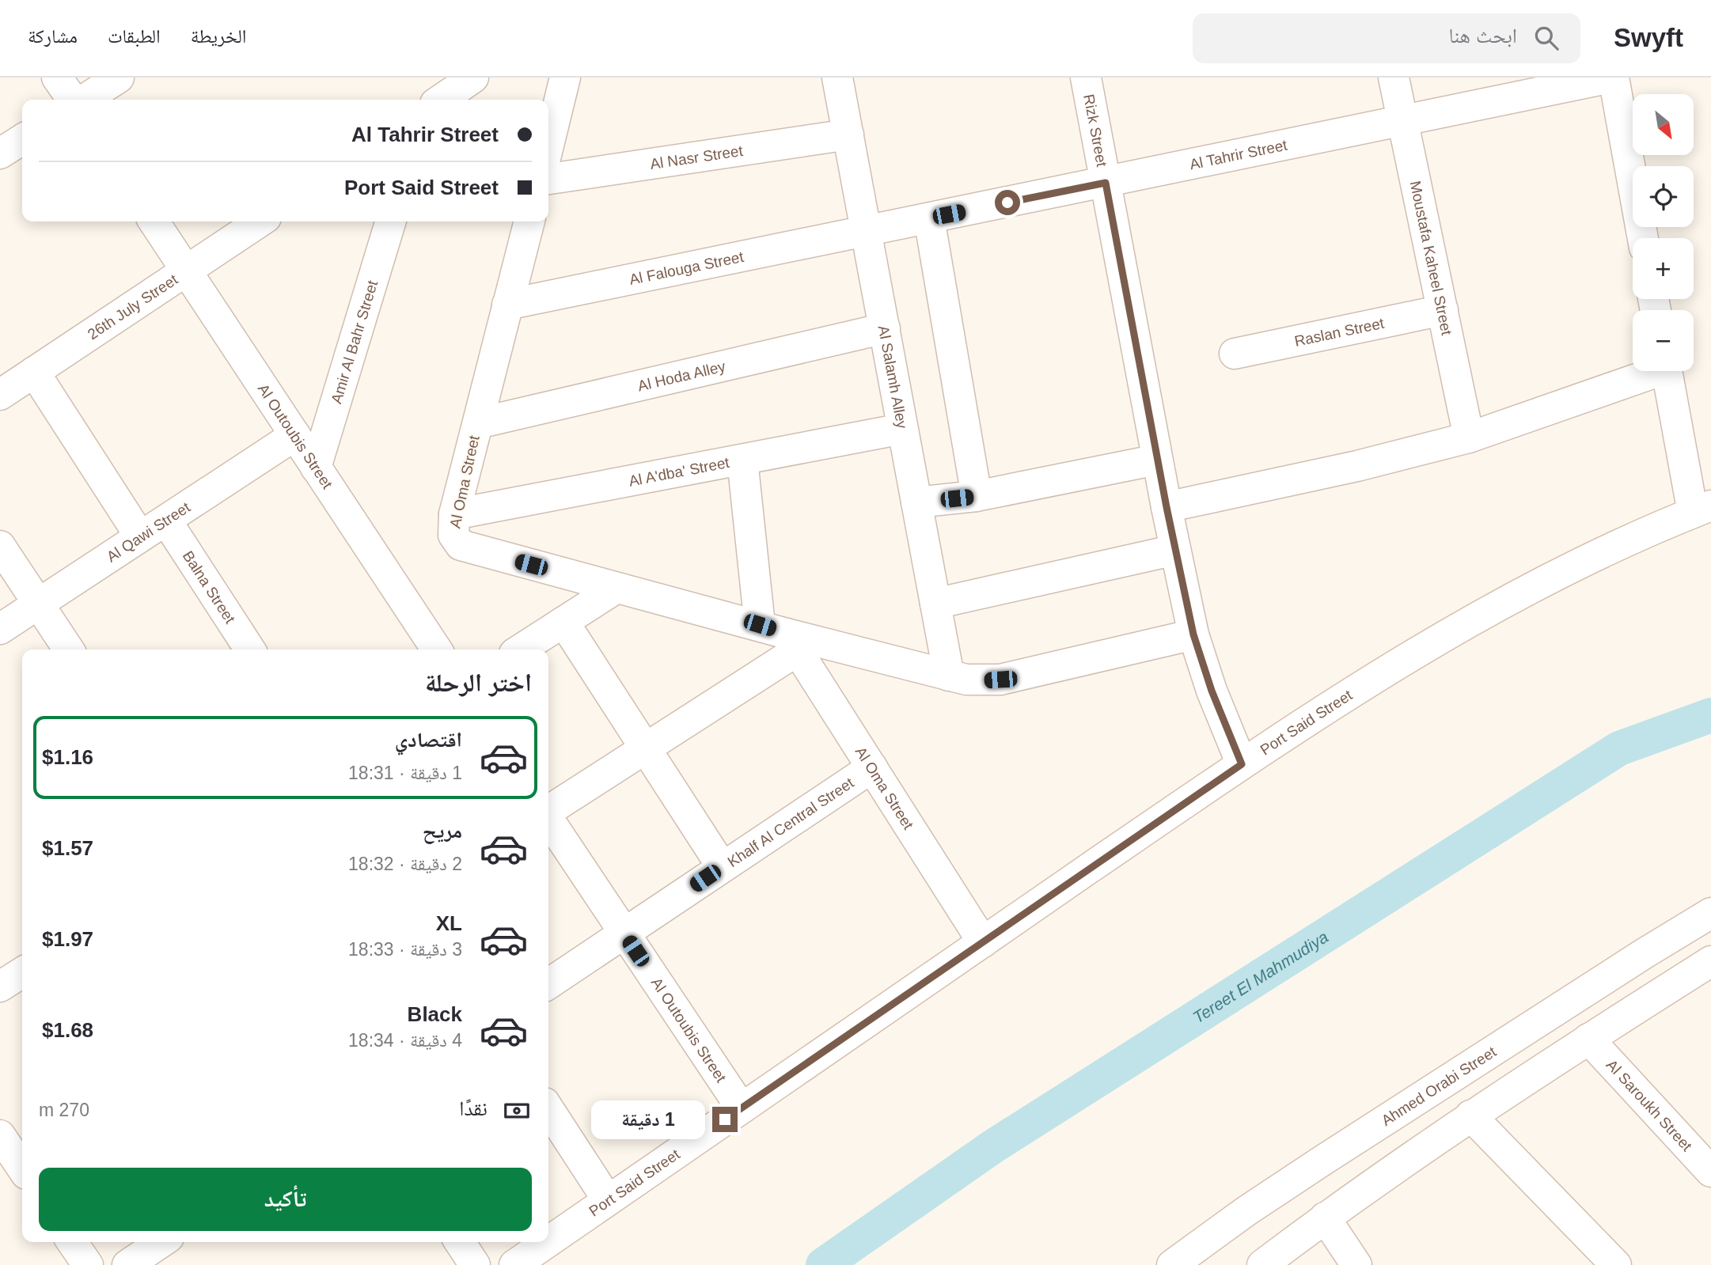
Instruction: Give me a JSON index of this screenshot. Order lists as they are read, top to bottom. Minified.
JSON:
{"streets":{"street":["Rizk Street","Al Tahrir Street","Al Nasr Street","Moustafa Kaheel Street","Al Falouga Street","26th July Street","Raslan Street","Amir Al Bahr Street","Al Hoda Alley","Al Salamh Alley","Al Outoubis Street","Al A'dba' Street","Al Oma Street","Al Qawi Street","Balna Street","Port Said Street","Khalf Al Central Street","Ahmed Orabi Street","Al Saroukh Street"]},"crossings":[["Rizk Street","Al Tahrir Street"],["Rizk Street","Al Oma Street"],["Rizk Street","Port Said Street"],["Al Tahrir Street","Moustafa Kaheel Street"],["Al Tahrir Street","Al Falouga Street"],["Al Tahrir Street","Al Salamh Alley"],["Al Nasr Street","Al Salamh Alley"],["Moustafa Kaheel Street","Raslan Street"],["Al Falouga Street","Al Salamh Alley"],["Al Falouga Street","Al Oma Street"],["26th July Street","Al Outoubis Street"],["Amir Al Bahr Street","Al Outoubis Street"],["Al Hoda Alley","Al Salamh Alley"],["Al Hoda Alley","Al Oma Street"],["Al Salamh Alley","Al A'dba' Street"],["Al Salamh Alley","Al Oma Street"],["Al Outoubis Street","Al Qawi Street"],["Al Outoubis Street","Port Said Street"],["Al Outoubis Street","Khalf Al Central Street"],["Al A'dba' Street","Al Oma Street"],["Al Oma Street","Port Said Street"],["Al Oma Street","Khalf Al Central Street"],["Al Qawi Street","Balna Street"]],"water":["Tereet El Mahmudiya"],"north":"bottom right","page":{"header":"Swyft","search":"ابحث هنا","nav":["الخريطة","الطبقات","مشاركة"],"map_buttons":["+","−"],"banner":["Al Tahrir Street","Port Said Street"],"heading":"اختر الرحلة","list":[{"name":"اقتصادي","note":"1 دقيقة · 18:31","value":"$1.16"},{"name":"مريح","note":"2 دقيقة · 18:32","value":"$1.57"},{"name":"XL","note":"3 دقيقة · 18:33","value":"$1.97"},{"name":"Black","note":"4 دقيقة · 18:34","value":"$1.68"}],"pay":["نقدًا","270 m"],"bubble":"1 دقيقة","buttons":"تأكيد"}}
